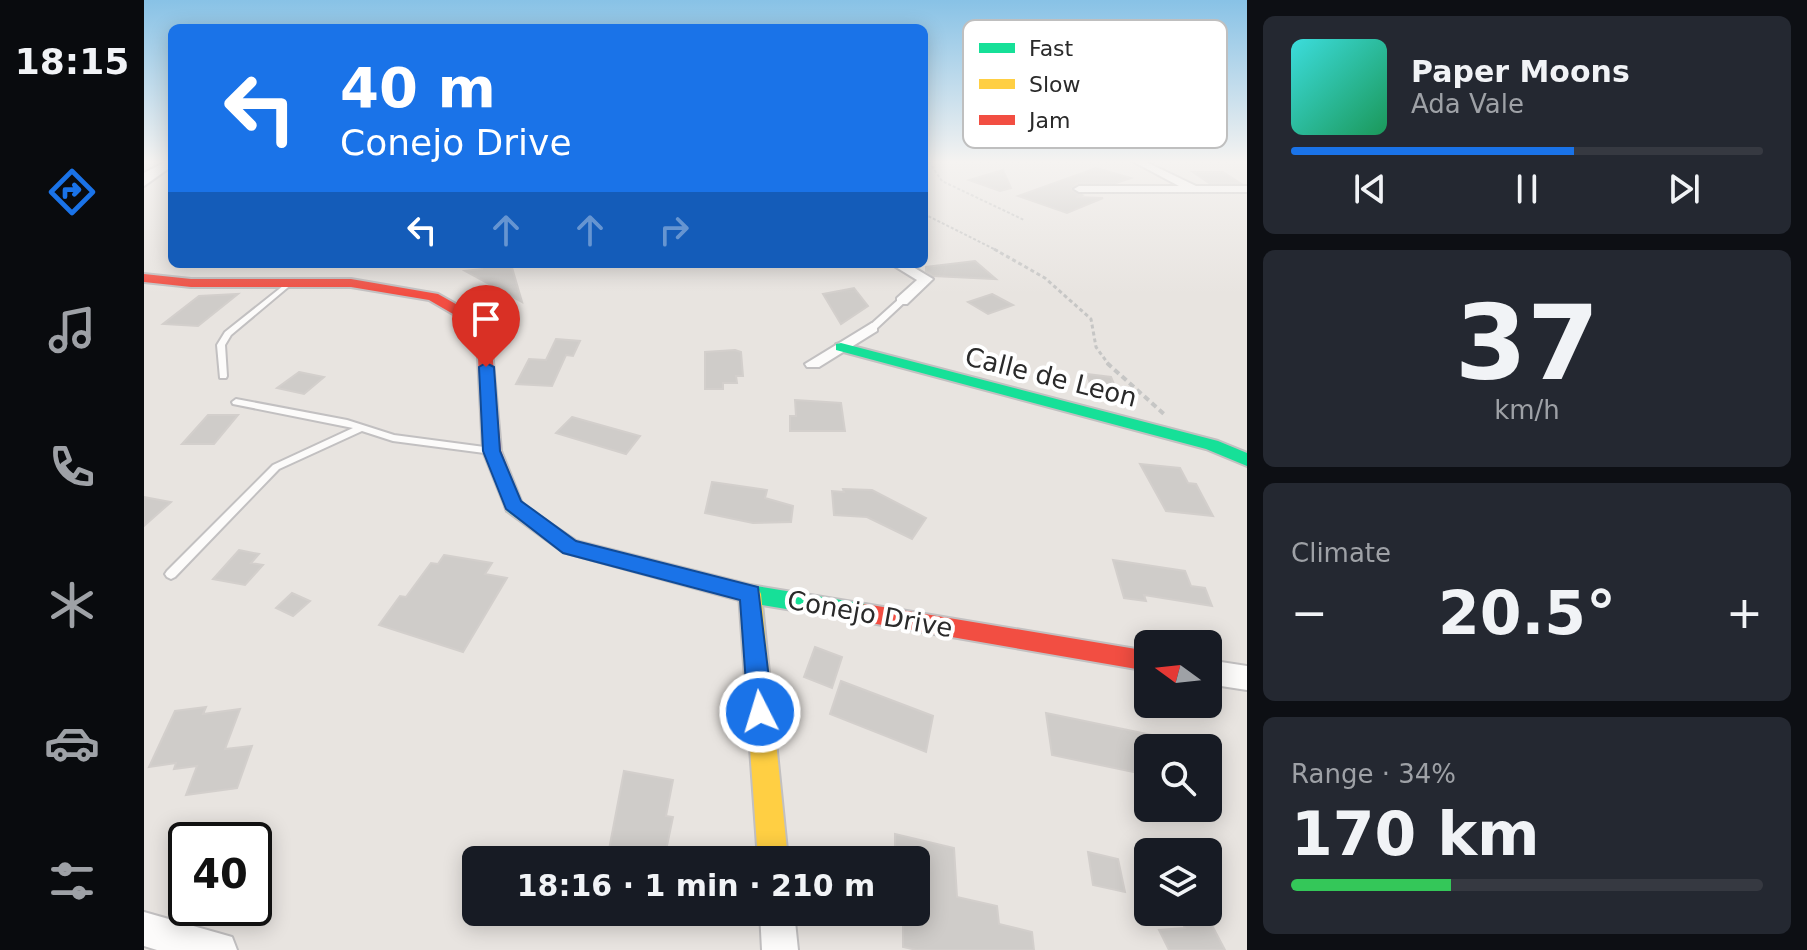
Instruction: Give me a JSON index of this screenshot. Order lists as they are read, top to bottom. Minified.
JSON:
{"streets":{"street":["Calle de Leon","Conejo Drive"]},"legend":["Fast","Slow","Jam"],"north":"left","page":{"tabs":"18:15","turn":["40 m","Conejo Drive"],"song":["Paper Moons","Ada Vale"],"tile":[["37","km/h"],"Climate",["Range · 34%","170 km"]],"heat":["−","20.5°","+"],"limit":"40","trip":"18:16 · 1 min · 210 m"}}
